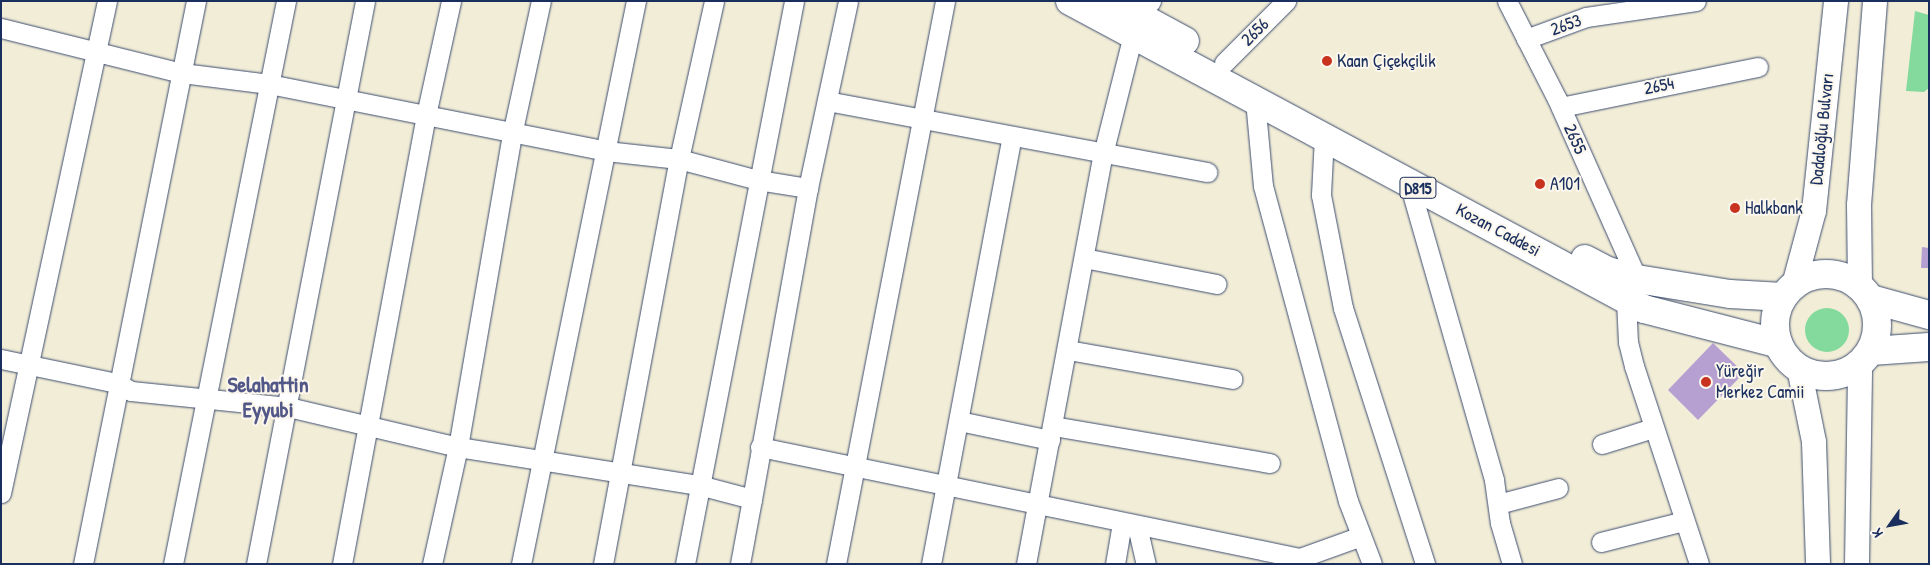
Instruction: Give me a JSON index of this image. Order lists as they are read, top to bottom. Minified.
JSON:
{"streets":{"highway":["D815","Kozan Caddesi"],"main road":["Dadaloğlu Bulvarı"],"street":["2653","2656","2654","2655"]},"crossings":[["2653","2655"],["2656","Kozan Caddesi"],["2654","2655"],["Dadaloğlu Bulvarı","Kozan Caddesi"],["2655","Kozan Caddesi"]],"districts":["Selahattin Eyyubi"],"places":["Kaan Çiçekçilik","A101","Halkbank","Yüreğir Merkez Camii"],"north":"bottom left"}
